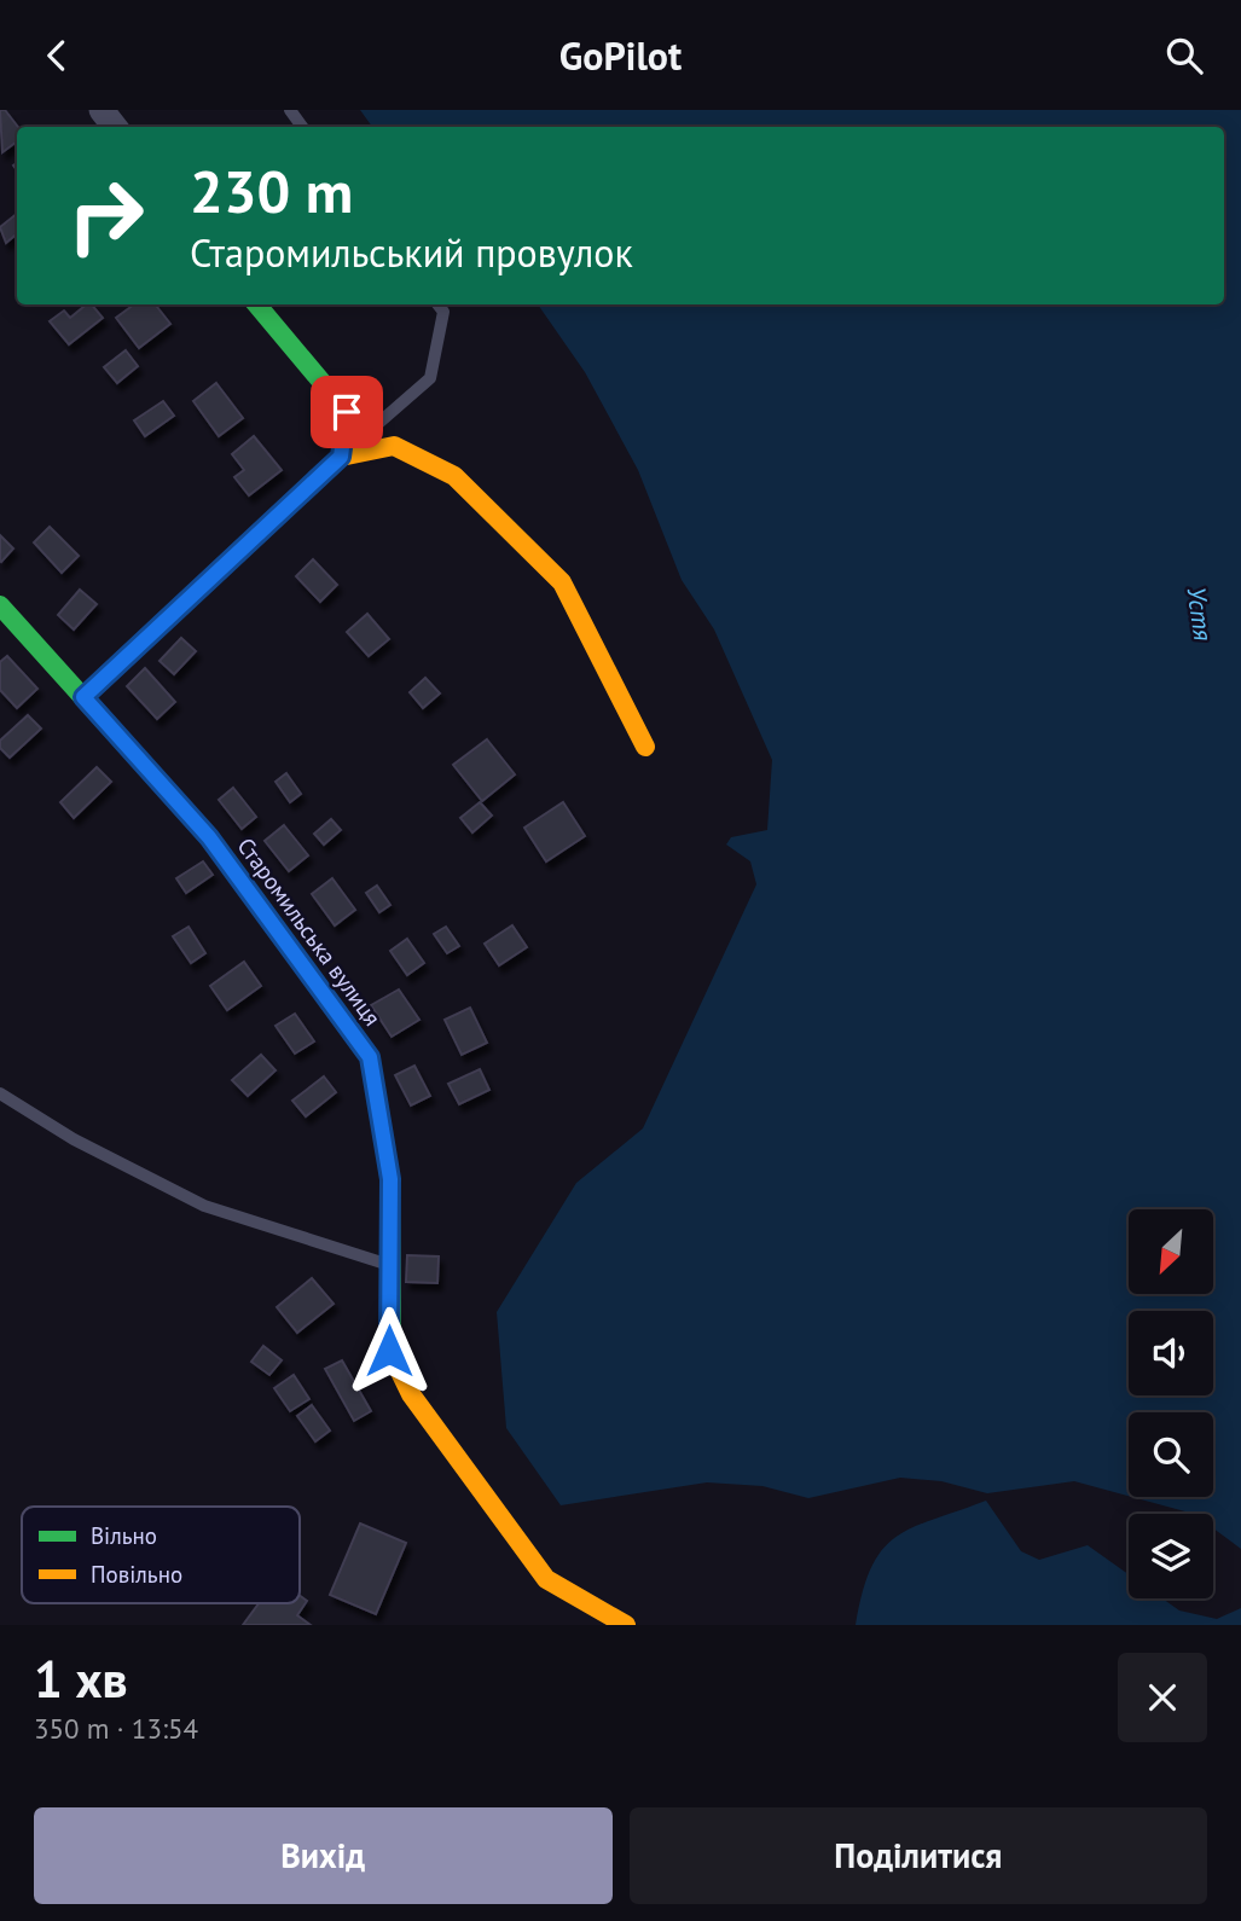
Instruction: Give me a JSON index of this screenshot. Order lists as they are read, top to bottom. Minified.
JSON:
{"streets":{"street":["Старомильська вулиця"]},"water":["Устя"],"legend":["Вільно","Повільно"],"north":"bottom left","page":{"header":"GoPilot","turn":["230 m","Старомильський провулок"],"heading":["1 хв","350 m · 13:54"],"buttons":["Вихід","Поділитися"]}}
